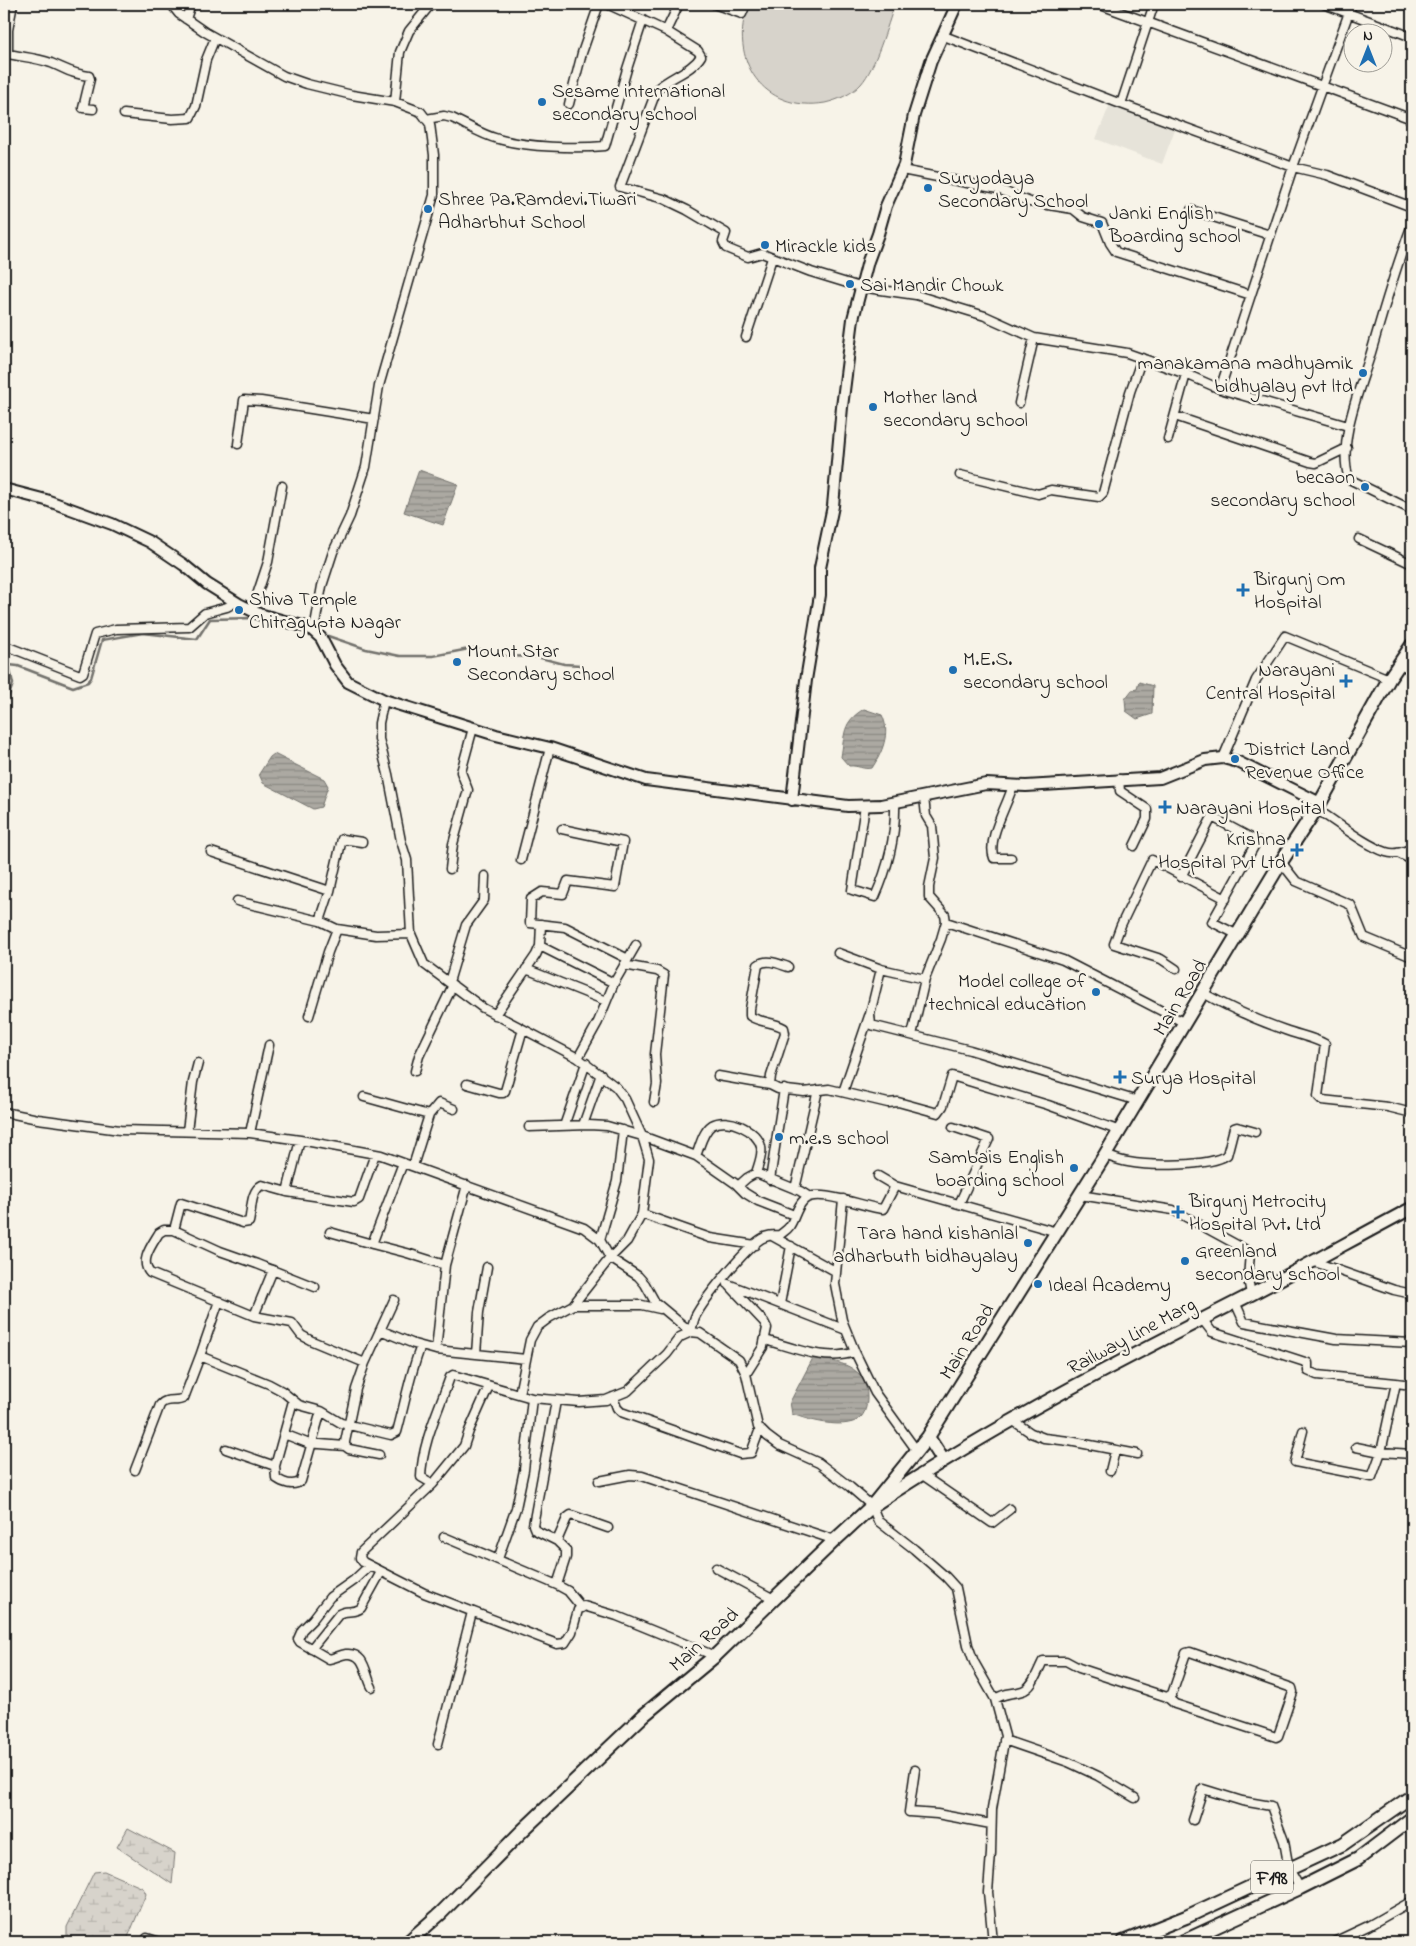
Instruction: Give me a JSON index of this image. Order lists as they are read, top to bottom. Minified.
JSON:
{"streets":{"main road":["Main Road","Railway Line Marg","F198"]},"crossings":[["Main Road","Railway Line Marg"]],"places":{"other":["Sesame international secondary school","Suryodaya Secondary School","Shree Pa.Ramdevi.Tiwari Adharbhut School","Janki English Boarding school","Mirackle kids","Sai Mandir Chowk","manakamana madhyamik bidhyalay pvt ltd","Mother land secondary school","becaon secondary school","Shiva Temple Chitragupta Nagar","Mount Star Secondary school","M.E.S. secondary school","District Land Revenue Office","Model college of technical education","m.e.s school","Sambais English boarding school","Tara hand kishanlal adharbuth bidhayalay","Greenland secondary school","Ideal Academy"],"health":["Birgunj Om Hospital","Narayani Central Hospital","Narayani Hospital","Krishna Hospital Pvt Ltd","Surya Hospital","Birgunj Metrocity Hospital Pvt. Ltd"]},"north":"top"}
